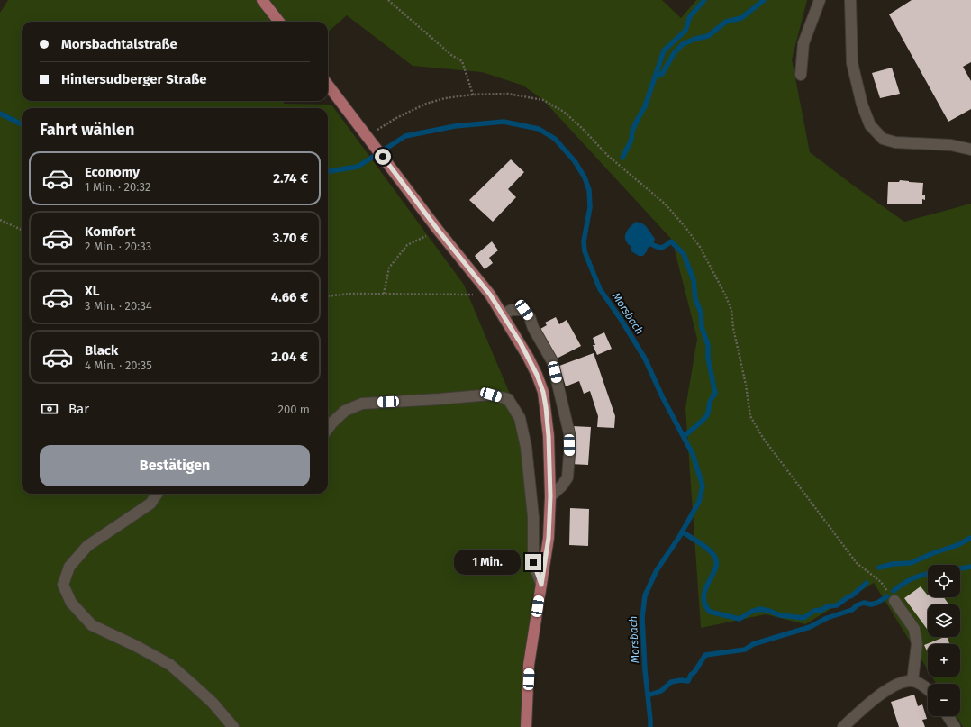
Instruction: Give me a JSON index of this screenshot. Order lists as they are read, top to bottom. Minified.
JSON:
{"water":["Morsbach"],"page":{"banner":["Morsbachtalstraße","Hintersudberger Straße"],"heading":"Fahrt wählen","list":[{"name":"Economy","note":"1 Min. · 20:32","value":"2.74 €"},{"name":"Komfort","note":"2 Min. · 20:33","value":"3.70 €"},{"name":"XL","note":"3 Min. · 20:34","value":"4.66 €"},{"name":"Black","note":"4 Min. · 20:35","value":"2.04 €"}],"pay":["Bar","200 m"],"buttons":"Bestätigen","bubble":"1 Min.","map_buttons":["+","−"]}}
